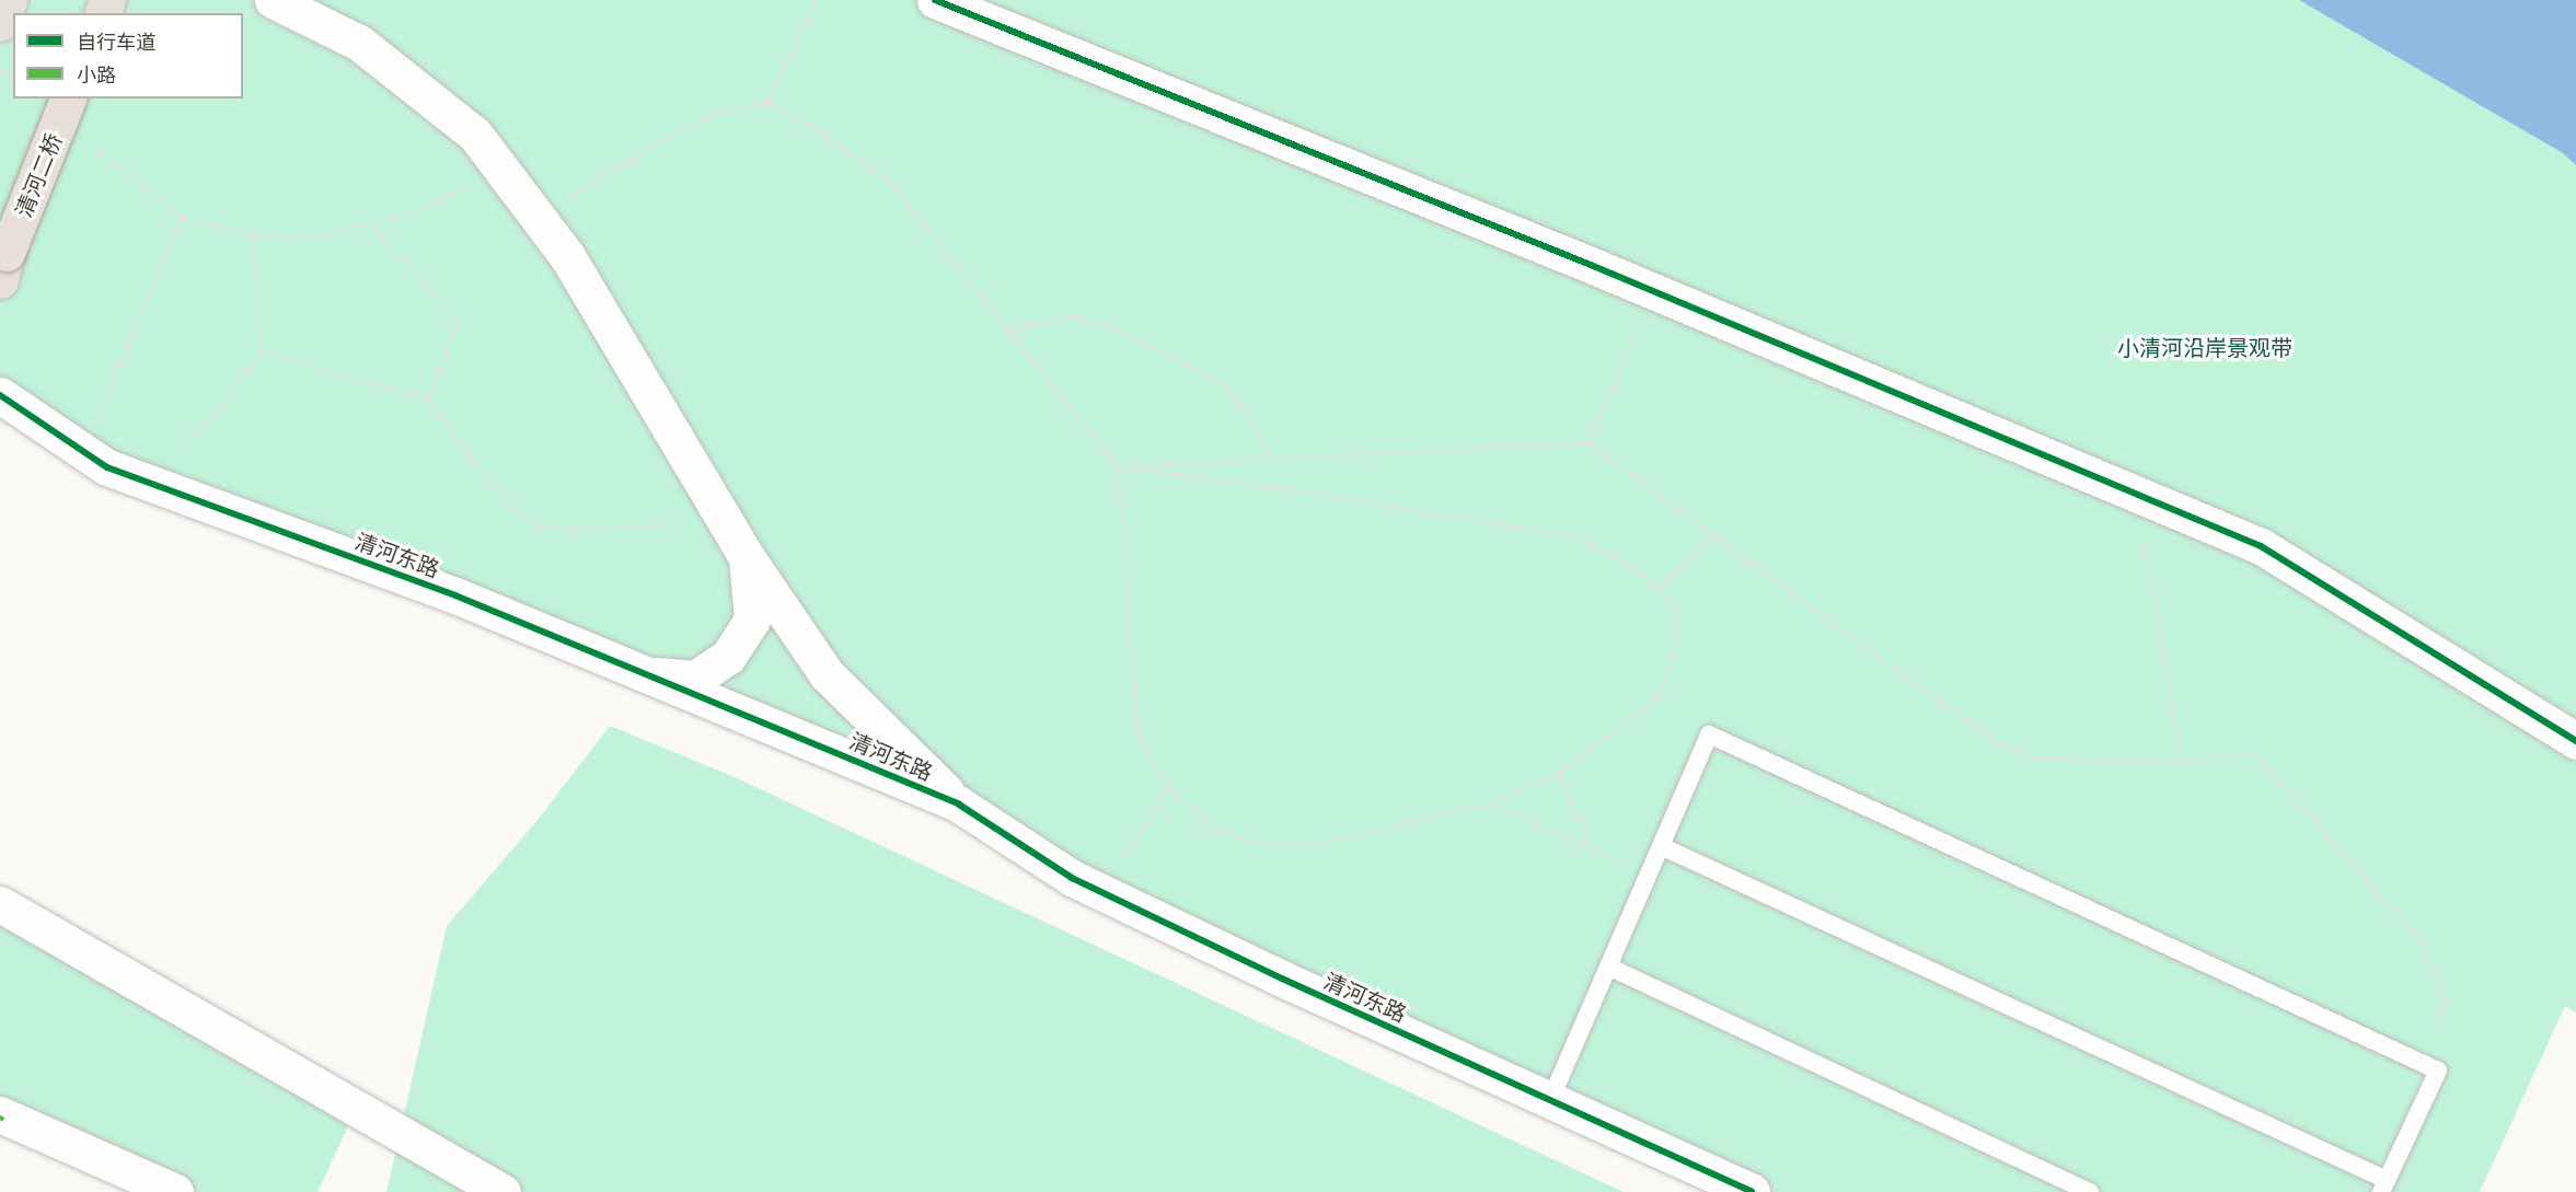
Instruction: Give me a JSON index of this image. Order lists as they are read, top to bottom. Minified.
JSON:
{"streets":{"main road":["清河二桥"],"street":["清河东路"]},"parks":["小清河沿岸景观带"],"legend":["自行车道","小路"]}
